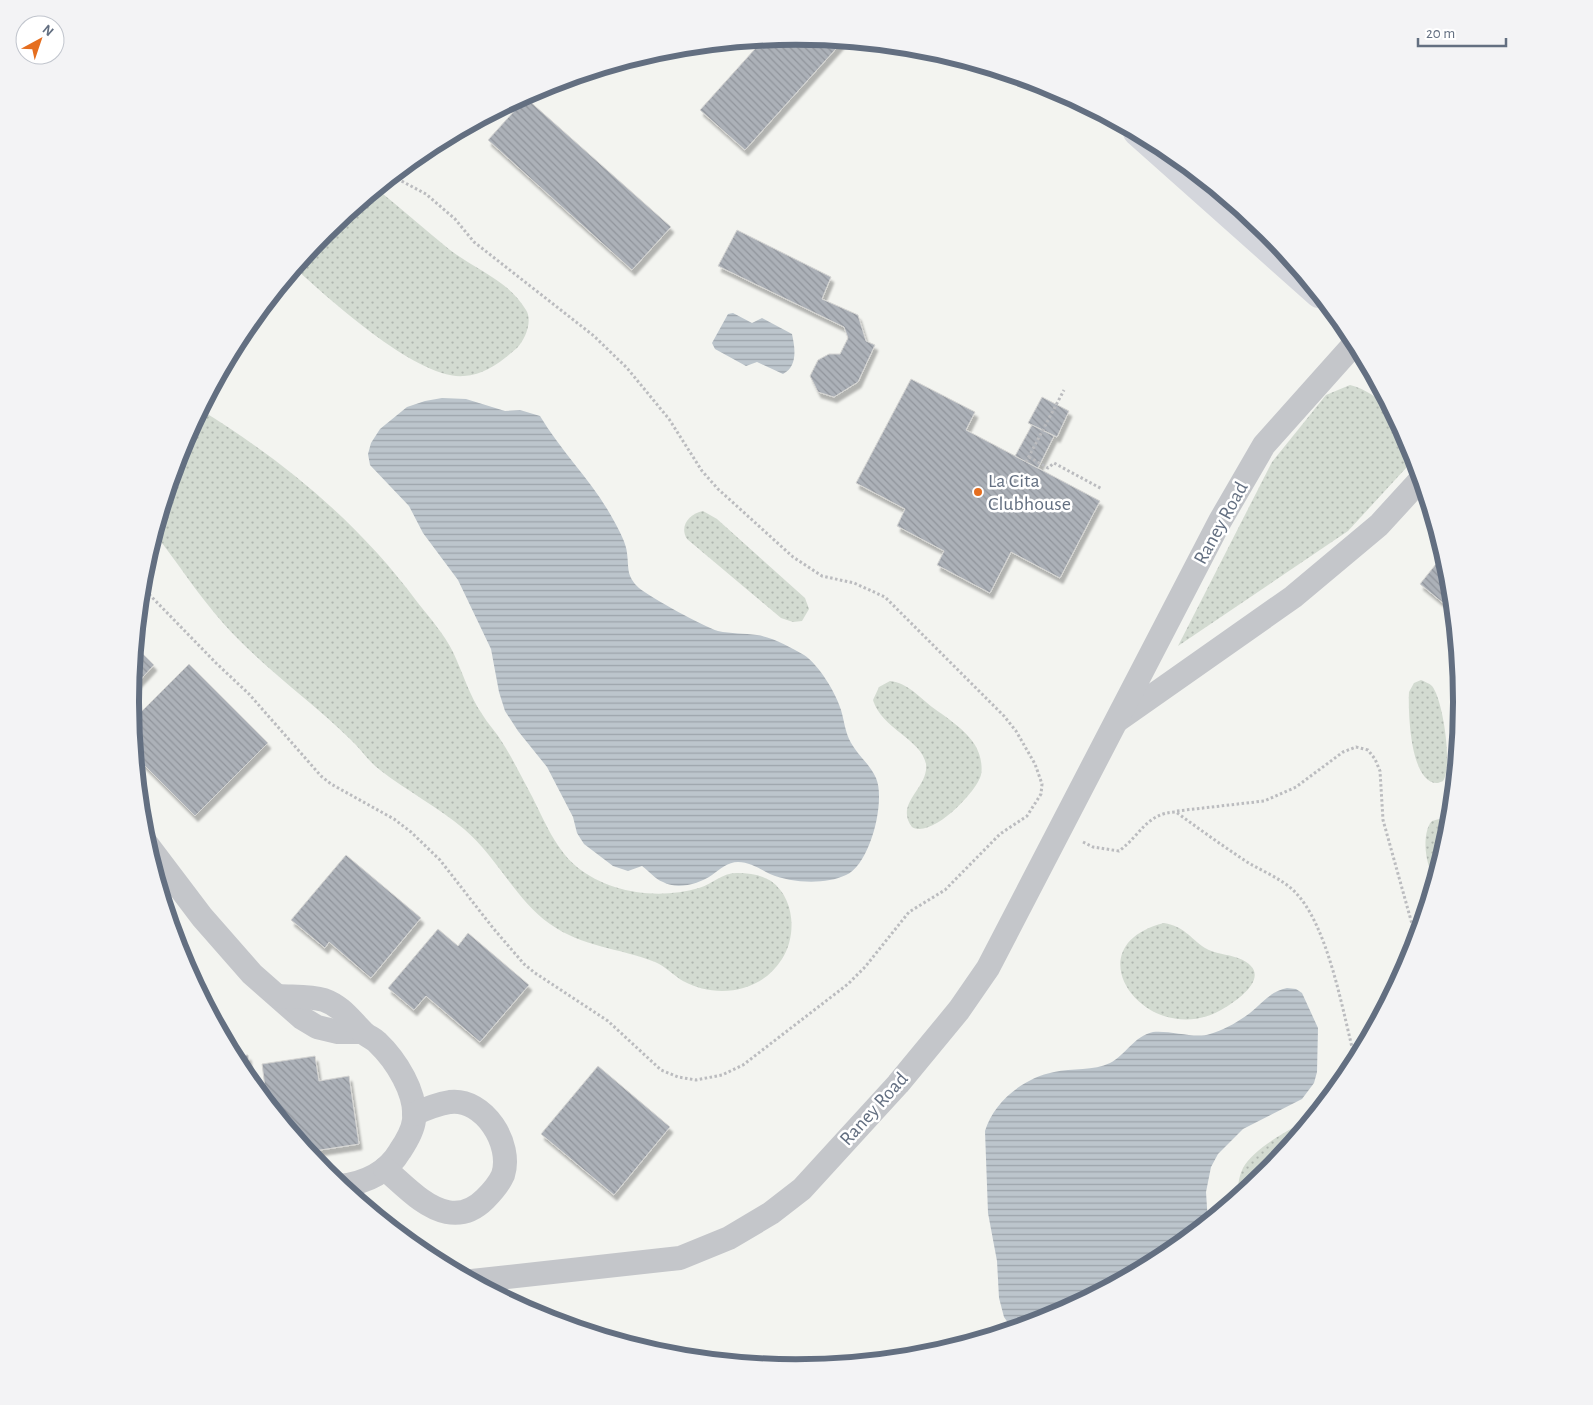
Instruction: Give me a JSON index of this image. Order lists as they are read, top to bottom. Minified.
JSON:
{"streets":{"street":["Raney Road"]},"places":["La Cita Clubhouse"],"scale_bar":"20 m","north":"top right"}
